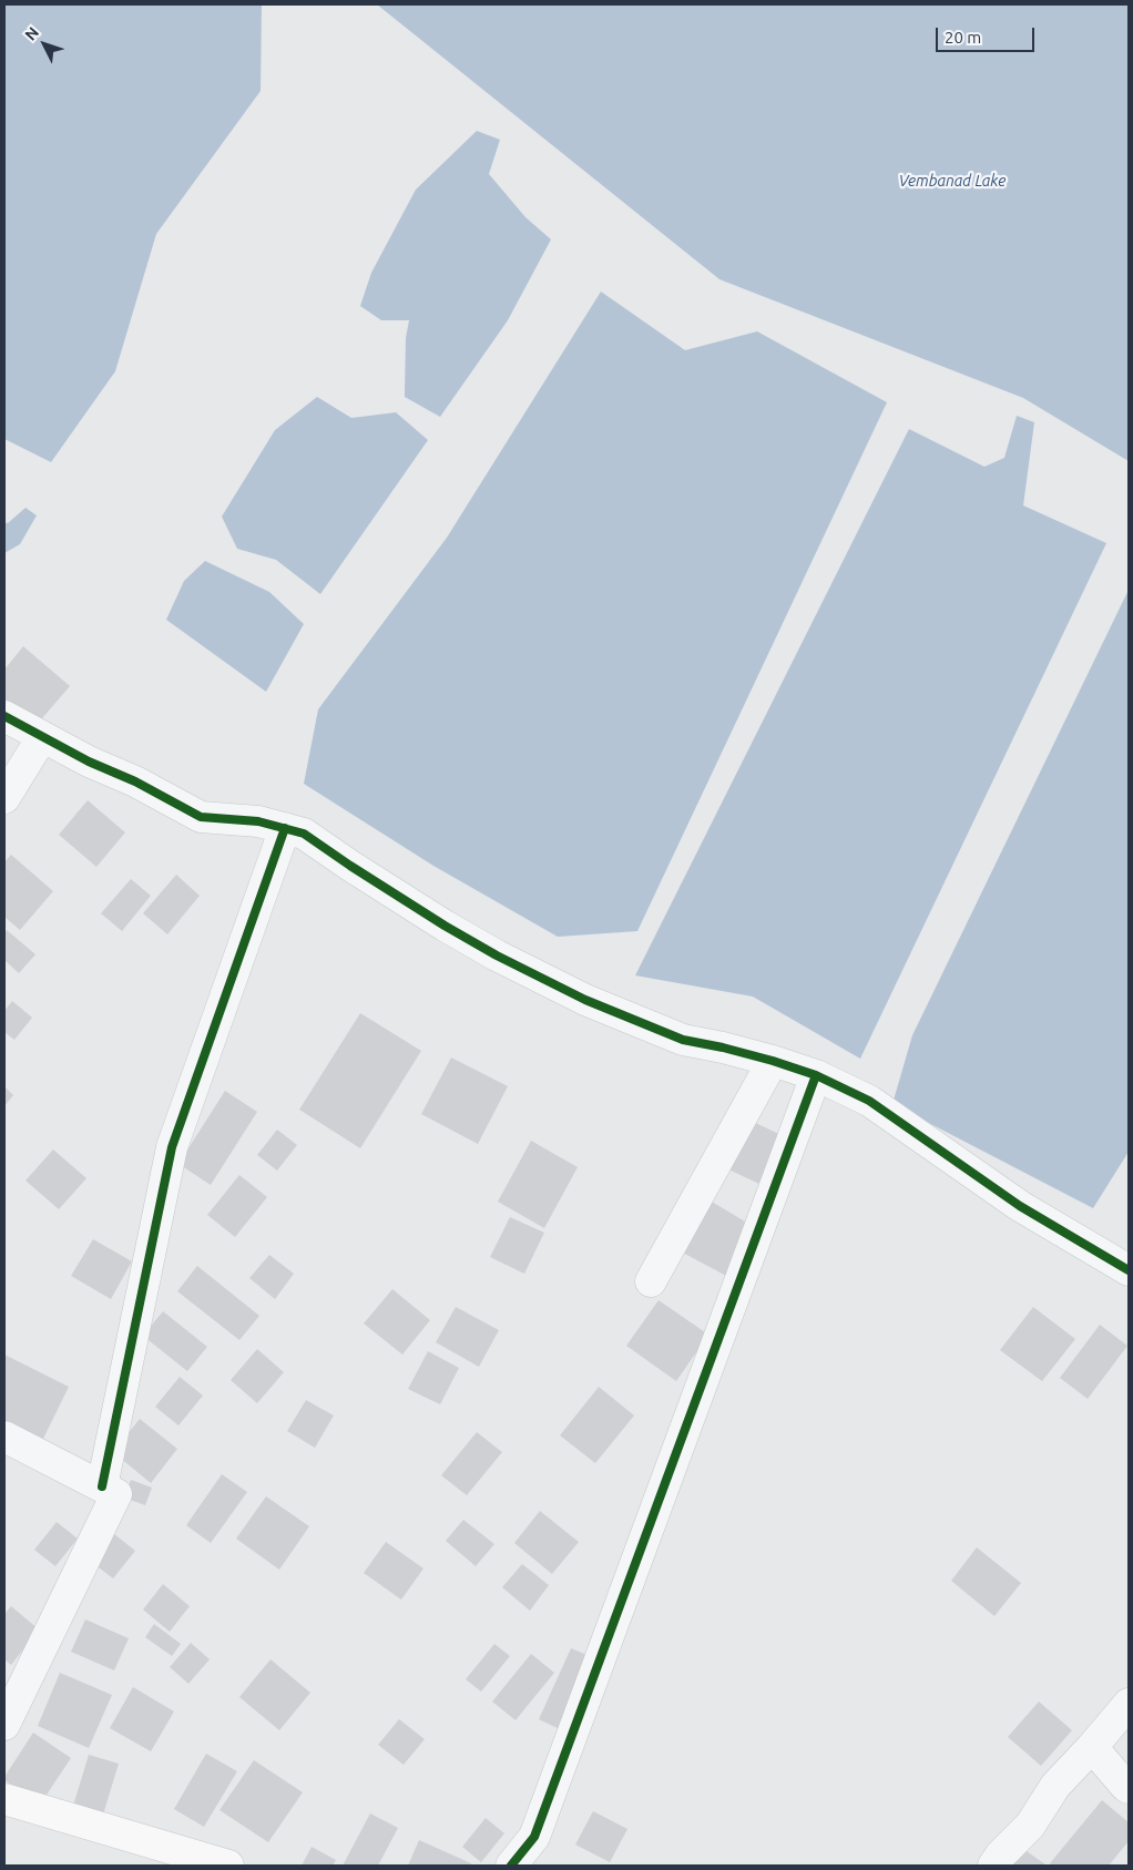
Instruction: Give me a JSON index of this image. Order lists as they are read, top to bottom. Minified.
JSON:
{"water":["Vembanad Lake"],"scale_bar":"20 m","north":"top left"}
